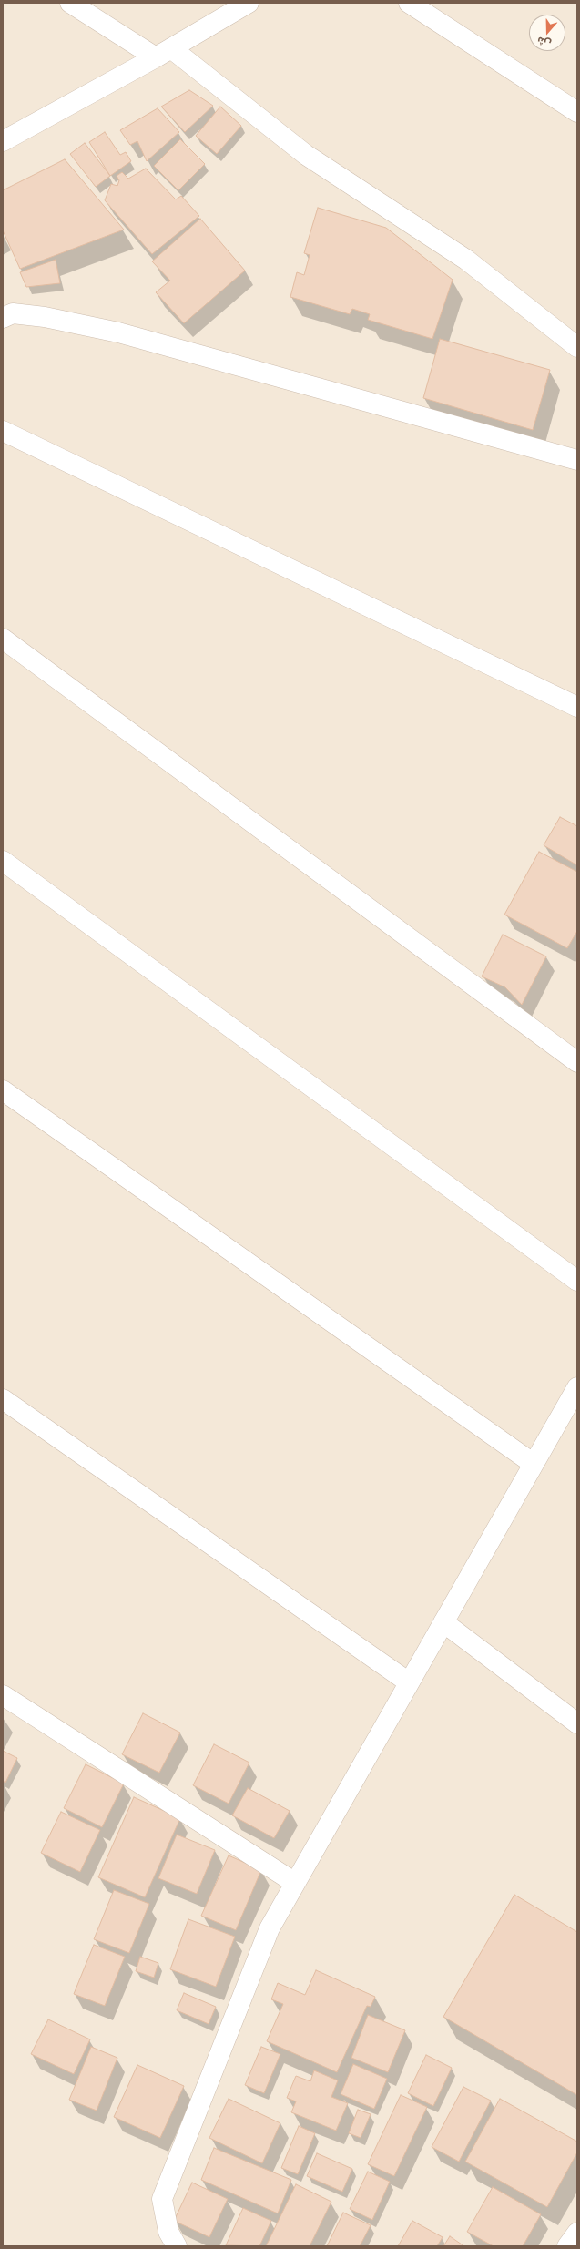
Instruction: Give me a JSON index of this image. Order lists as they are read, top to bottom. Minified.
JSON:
{"north":"bottom"}
